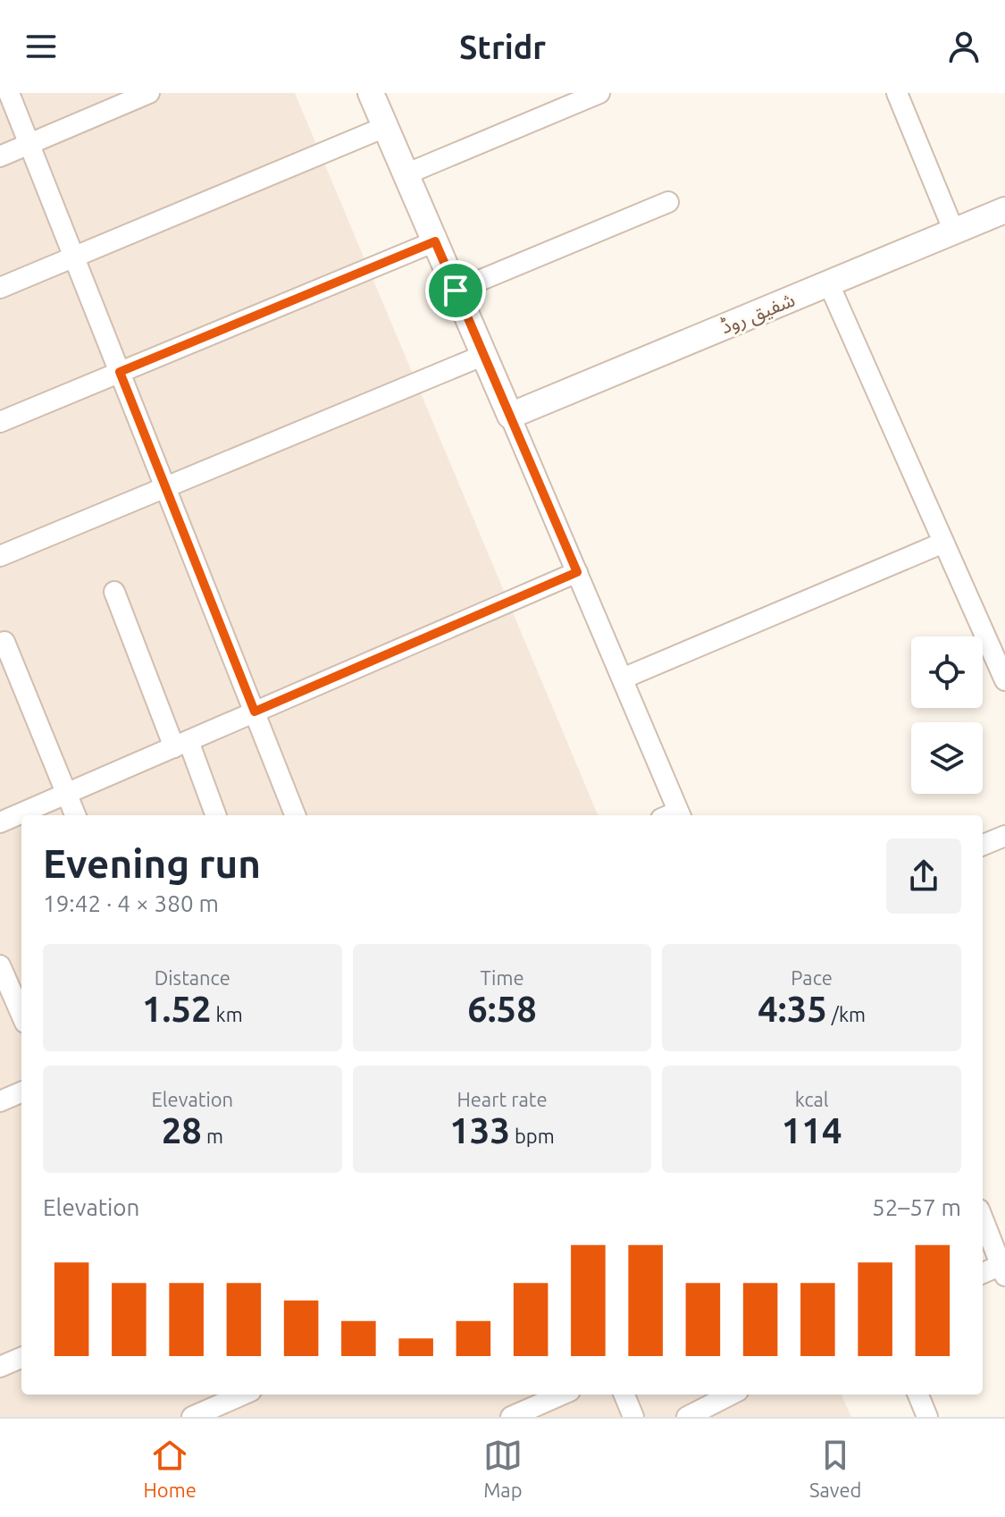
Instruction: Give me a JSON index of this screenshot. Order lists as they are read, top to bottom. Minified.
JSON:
{"streets":{"street":["شفیق روڈ"]},"page":{"header":"Stridr","heading":["Evening run","19:42 · 4 × 380 m"],"stats":[["Distance","1.52 km"],["Time","6:58"],["Pace","4:35 /km"],["Elevation","28 m"],["Heart rate","133 bpm"],["kcal","114"]],"chart":["Elevation","52–57 m"],"tabs":["Home","Map","Saved"]}}
